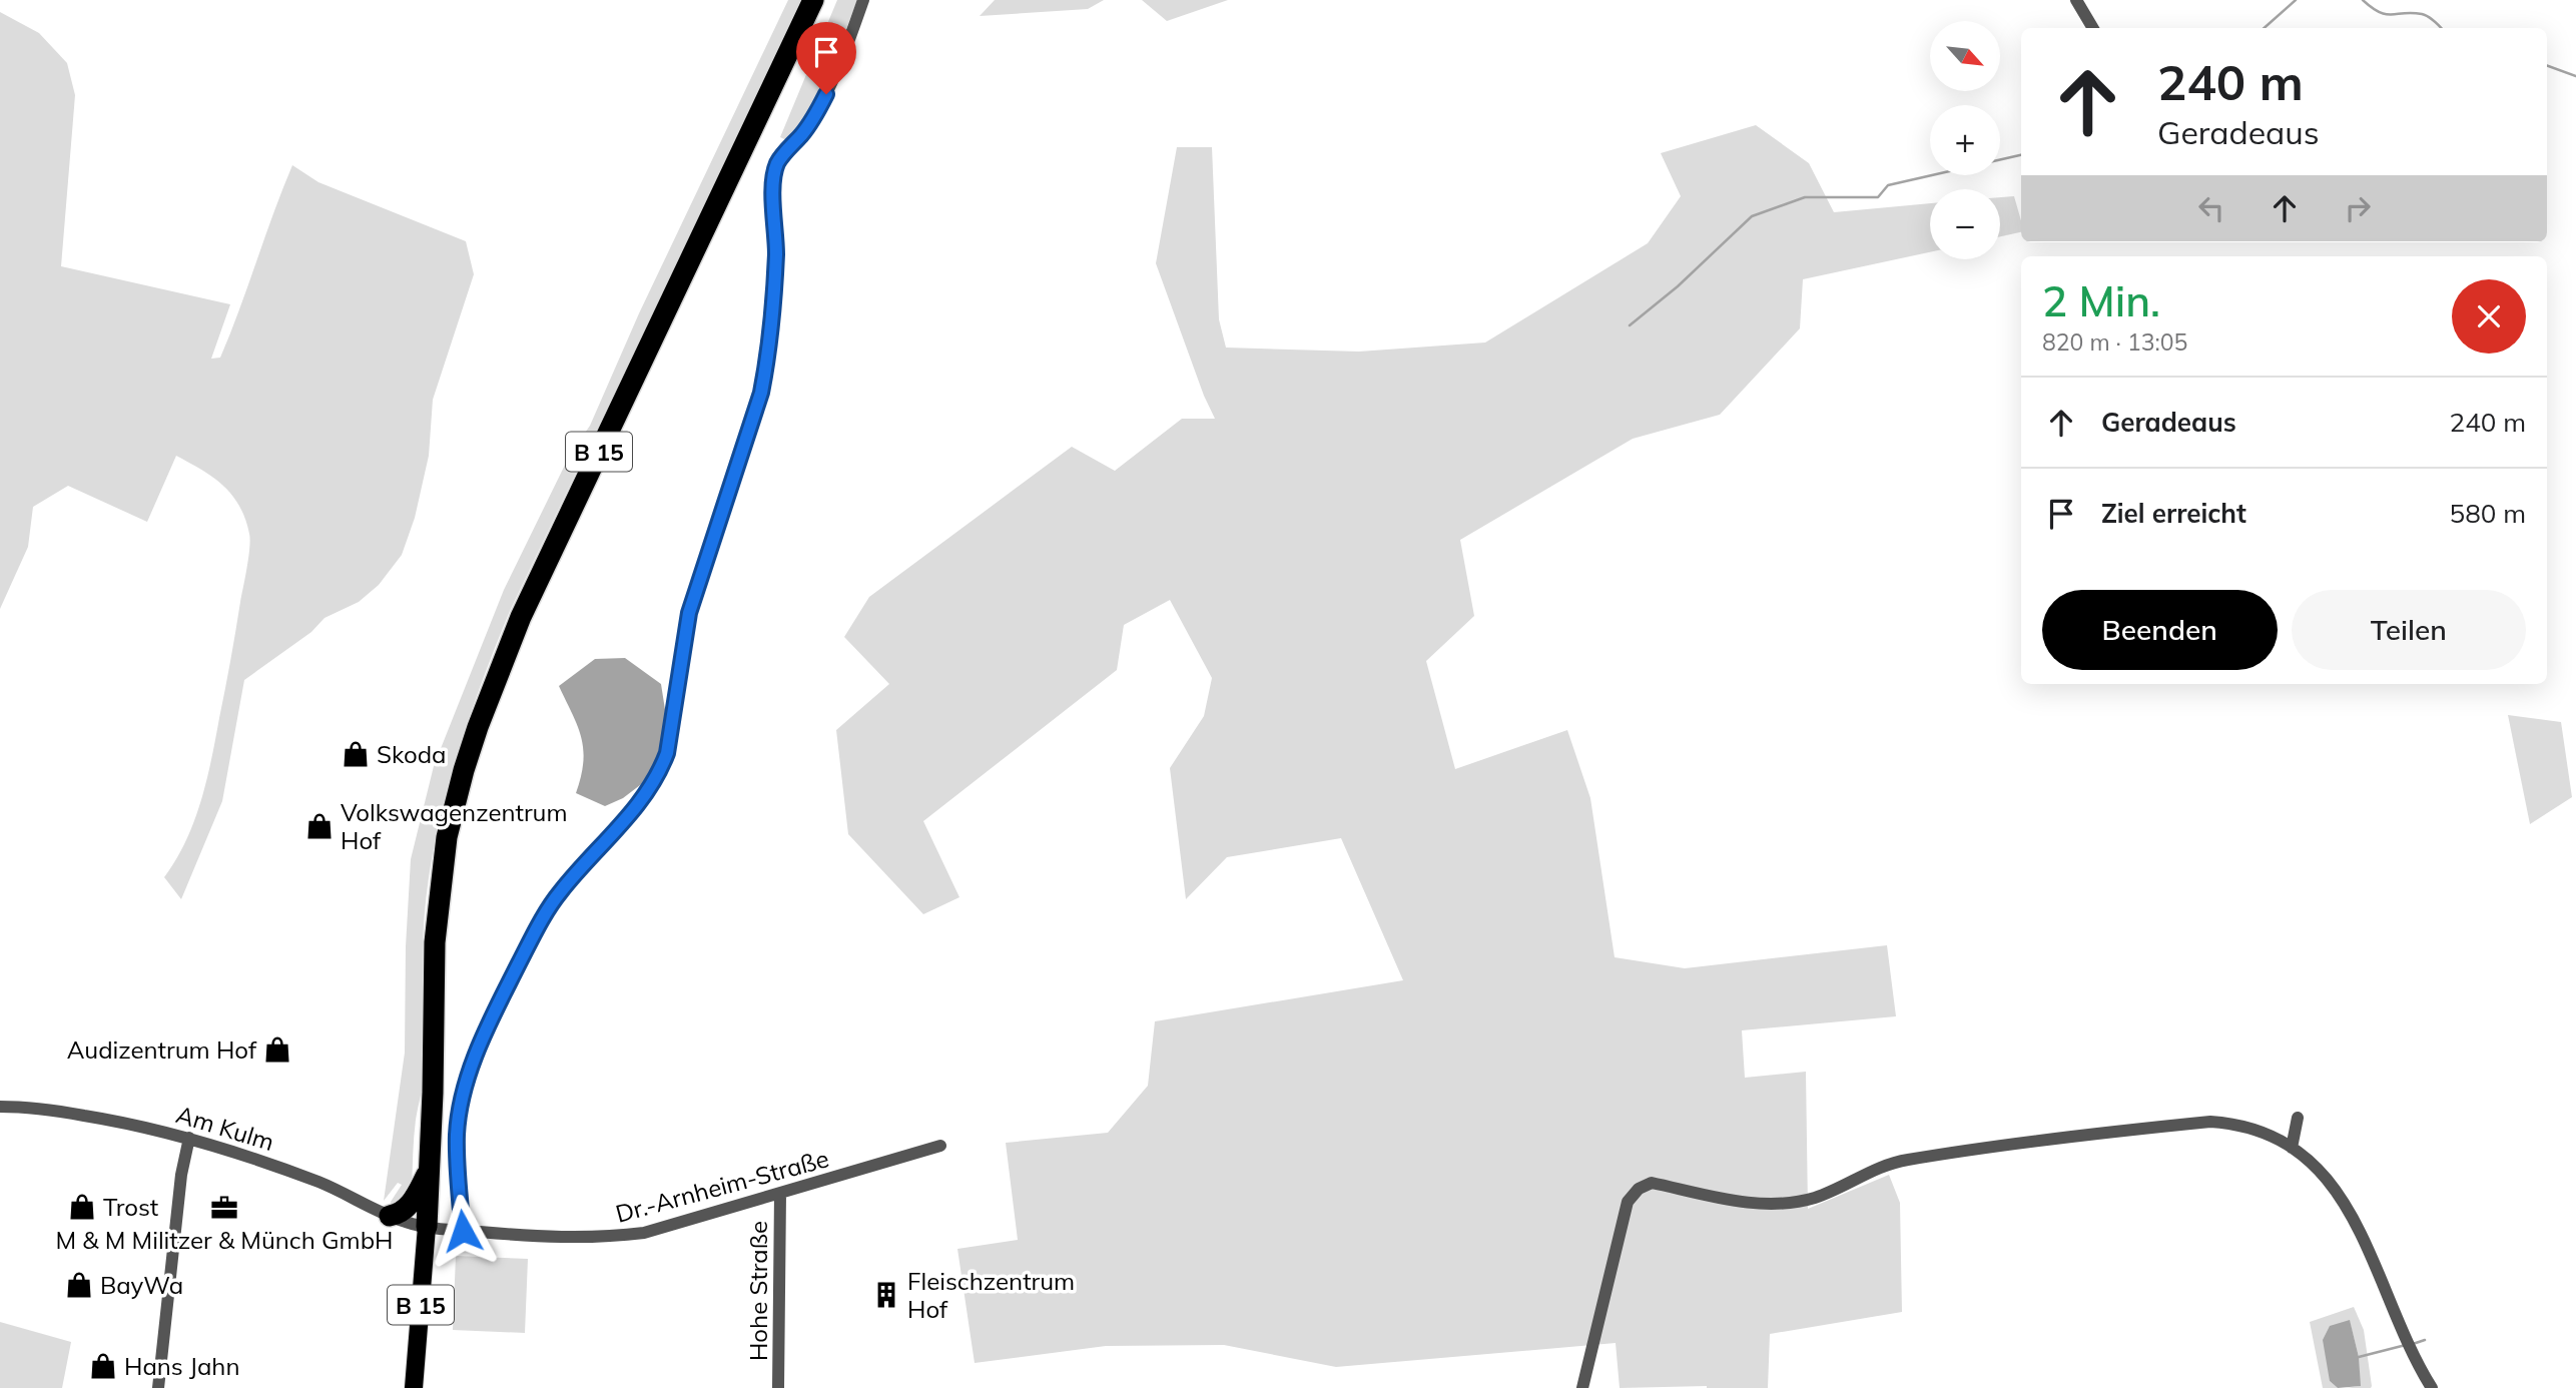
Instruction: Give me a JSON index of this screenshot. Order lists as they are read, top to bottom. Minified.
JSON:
{"streets":{"highway":["B 15"],"street":["Am Kulm","Dr.-Arnheim-Straße","Hohe Straße"]},"crossings":[["B 15","Am Kulm"],["B 15","Dr.-Arnheim-Straße"],["Am Kulm","Dr.-Arnheim-Straße"],["Dr.-Arnheim-Straße","Hohe Straße"]],"places":{"shop":["Skoda","Volkswagenzentrum Hof","Audizentrum Hof","Trost","BayWa","Hans Jahn"],"office":["M & M Militzer & Münch GmbH"],"building":["Fleischzentrum Hof"]},"north":"bottom right","page":{"map_buttons":["+","−"],"turn":["240 m","Geradeaus"],"heading":["2 Min.","820 m · 13:05"],"list":[{"name":"Geradeaus","value":"240 m"},{"name":"Ziel erreicht","value":"580 m"}],"buttons":["Beenden","Teilen"]}}
